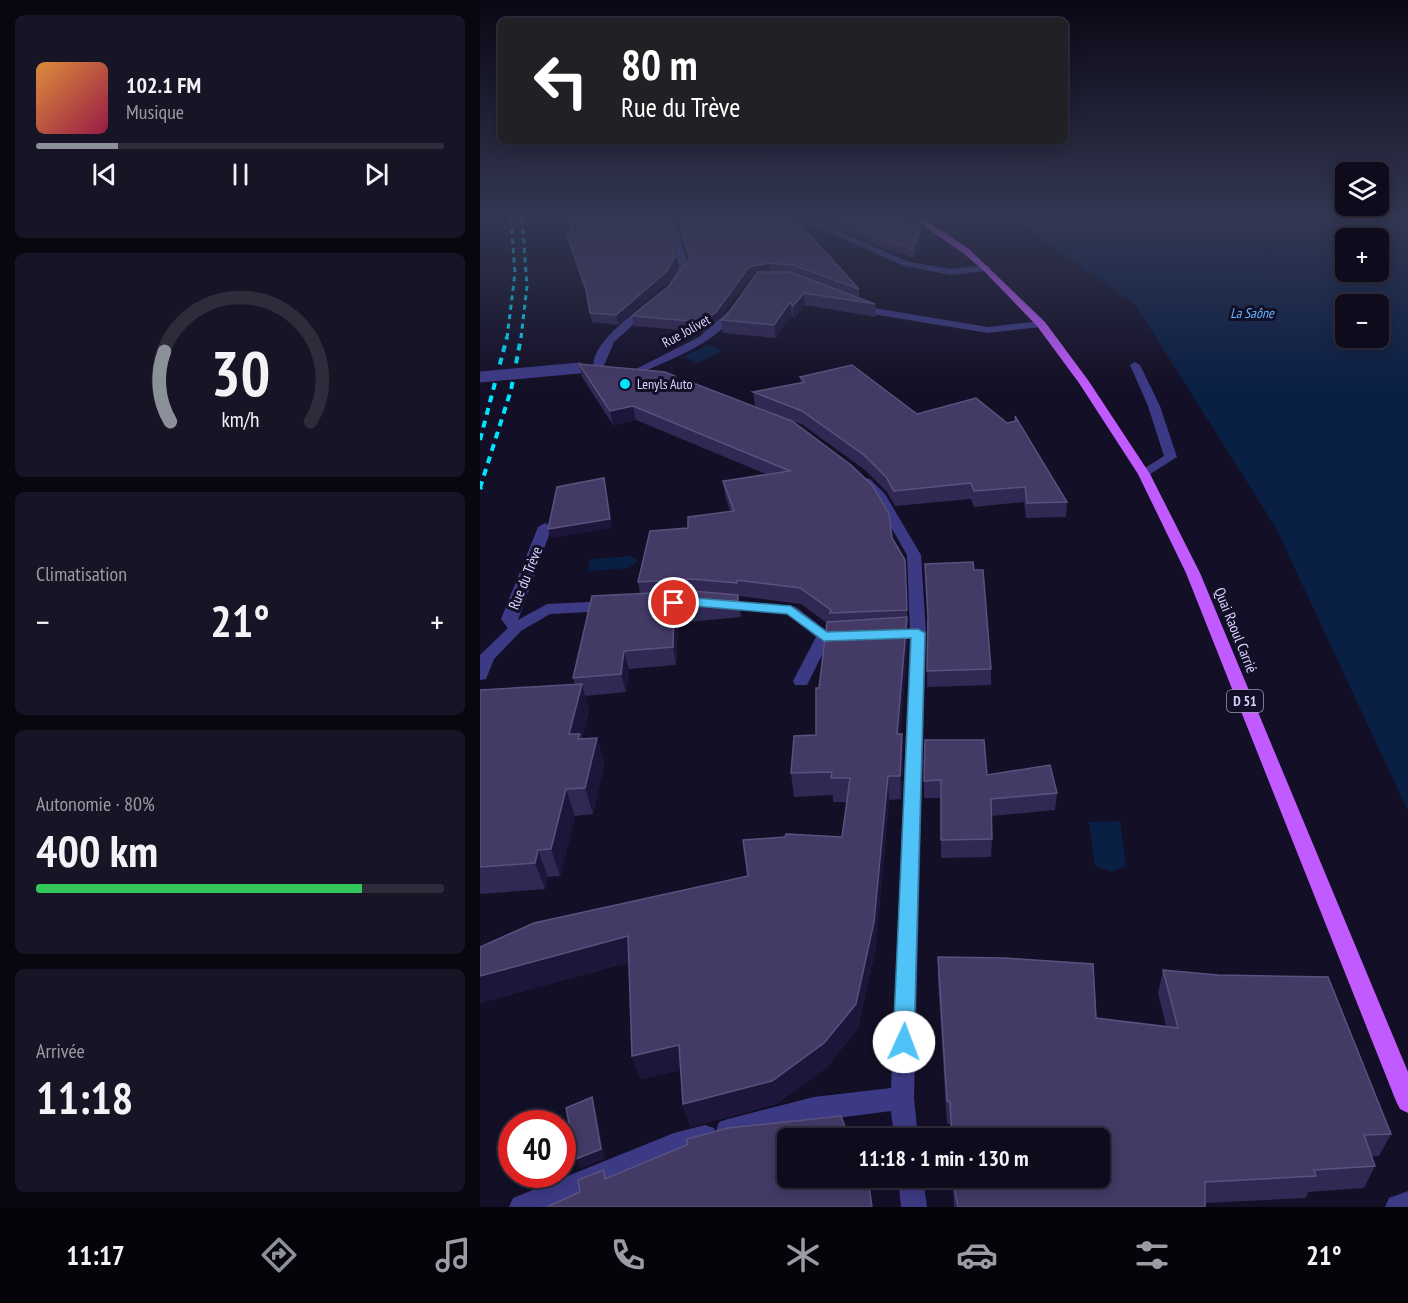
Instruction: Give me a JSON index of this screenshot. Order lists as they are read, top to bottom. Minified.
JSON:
{"streets":{"main road":["Quai Raoul Carrié","D 51"],"street":["Rue Jolivet","Rue du Trève"]},"water":["La Saône"],"places":["Lenyls Auto"],"page":{"turn":["80 m","Rue du Trève"],"song":["102.1 FM","Musique"],"map_buttons":["+","−"],"tile":["Climatisation",["Autonomie · 80%","400 km"],["Arrivée","11:18"]],"heat":["−","21°","+"],"limit":"40","trip":"11:18 · 1 min · 130 m","tabs":["11:17","21°"],"gauge":["30","km/h"]}}
